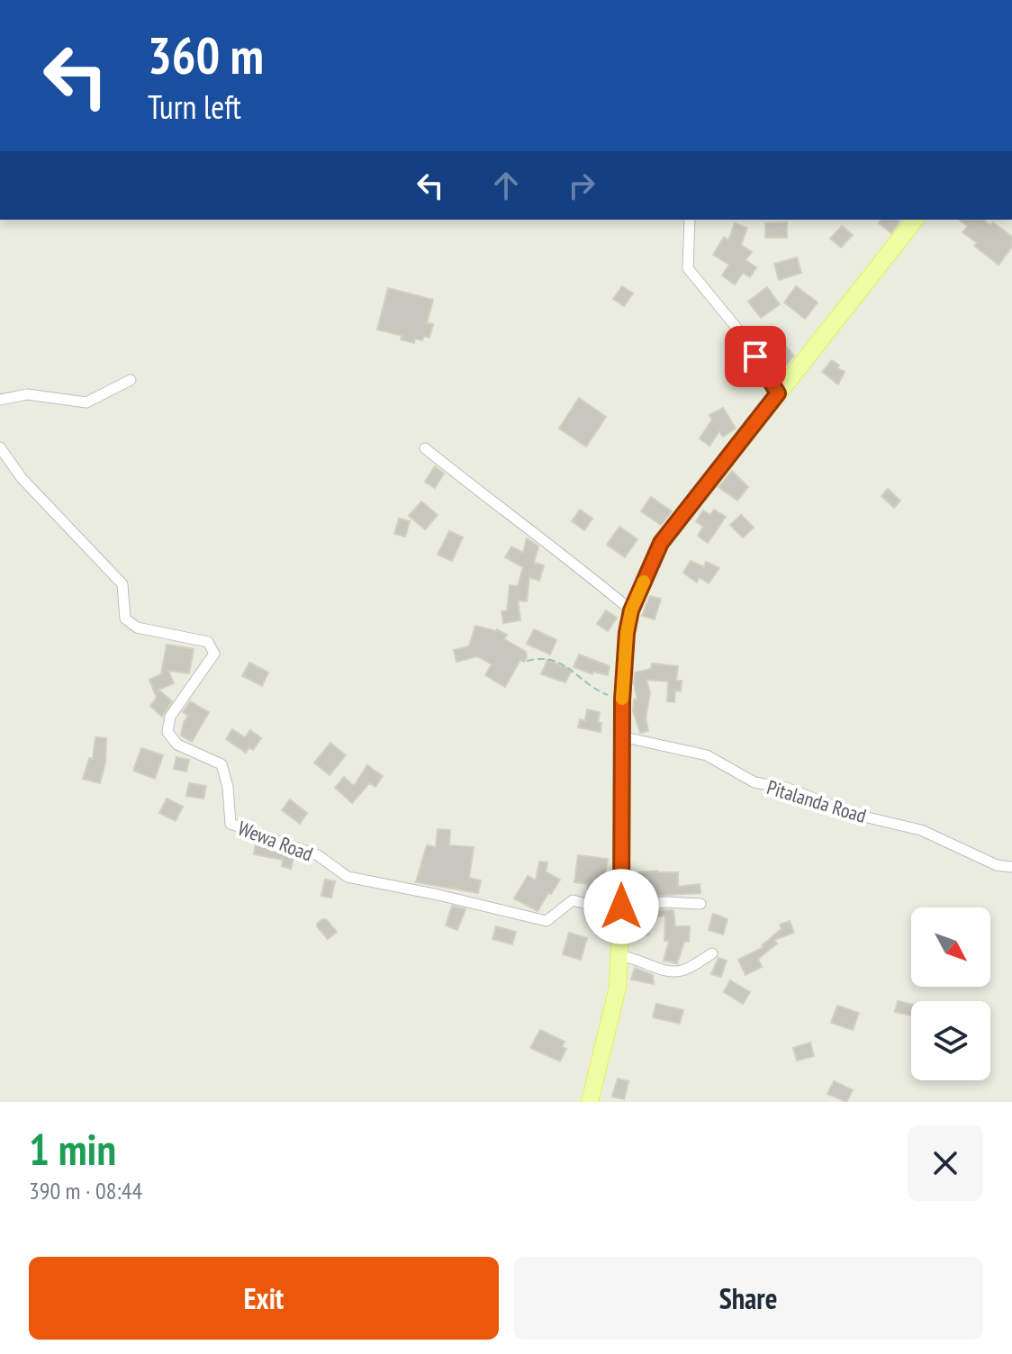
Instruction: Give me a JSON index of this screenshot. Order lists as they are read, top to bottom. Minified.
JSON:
{"streets":{"street":["Pitalanda Road","Wewa Road"]},"north":"bottom right","page":{"turn":["360 m","Turn left"],"heading":["1 min","390 m · 08:44"],"buttons":["Exit","Share"]}}
